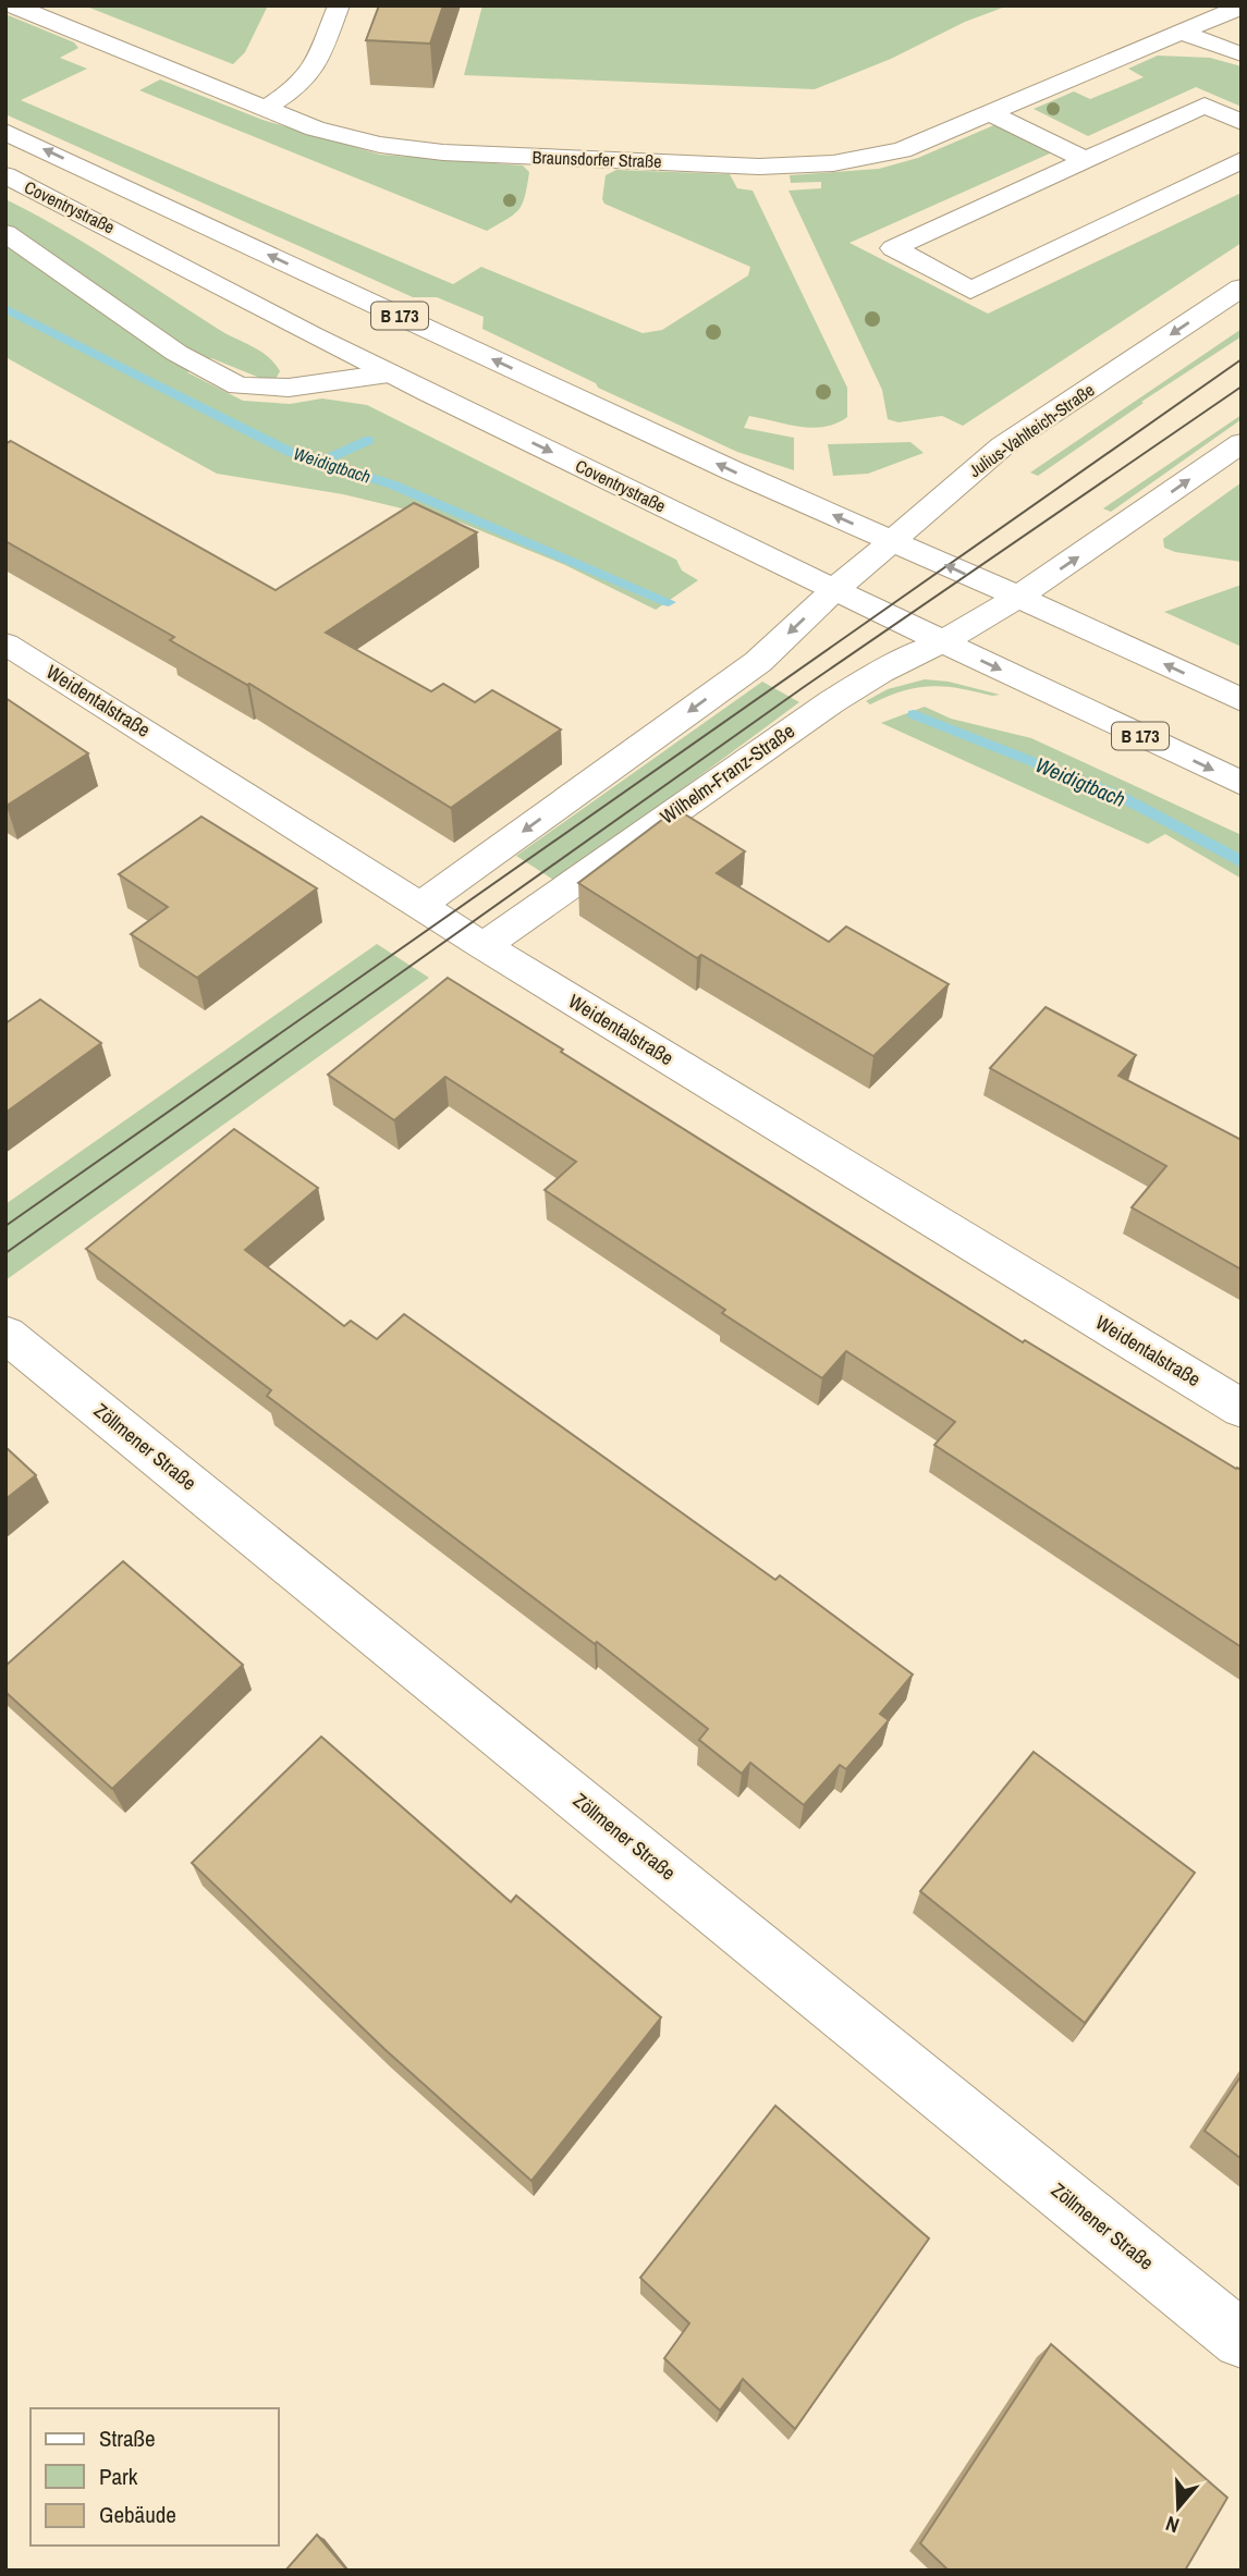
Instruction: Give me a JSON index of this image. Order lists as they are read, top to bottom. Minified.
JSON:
{"streets":{"street":["Braunsdorfer Straße","Coventrystraße","B 173","Julius-Vahlteich-Straße","Weidentalstraße","Wilhelm-Franz-Straße","Zöllmener Straße"]},"crossings":[["Coventrystraße","Julius-Vahlteich-Straße"],["Coventrystraße","Wilhelm-Franz-Straße"],["B 173","Julius-Vahlteich-Straße"],["Weidentalstraße","Wilhelm-Franz-Straße"]],"water":["Weidigtbach"],"legend":["Straße","Park","Gebäude"],"north":"bottom"}
